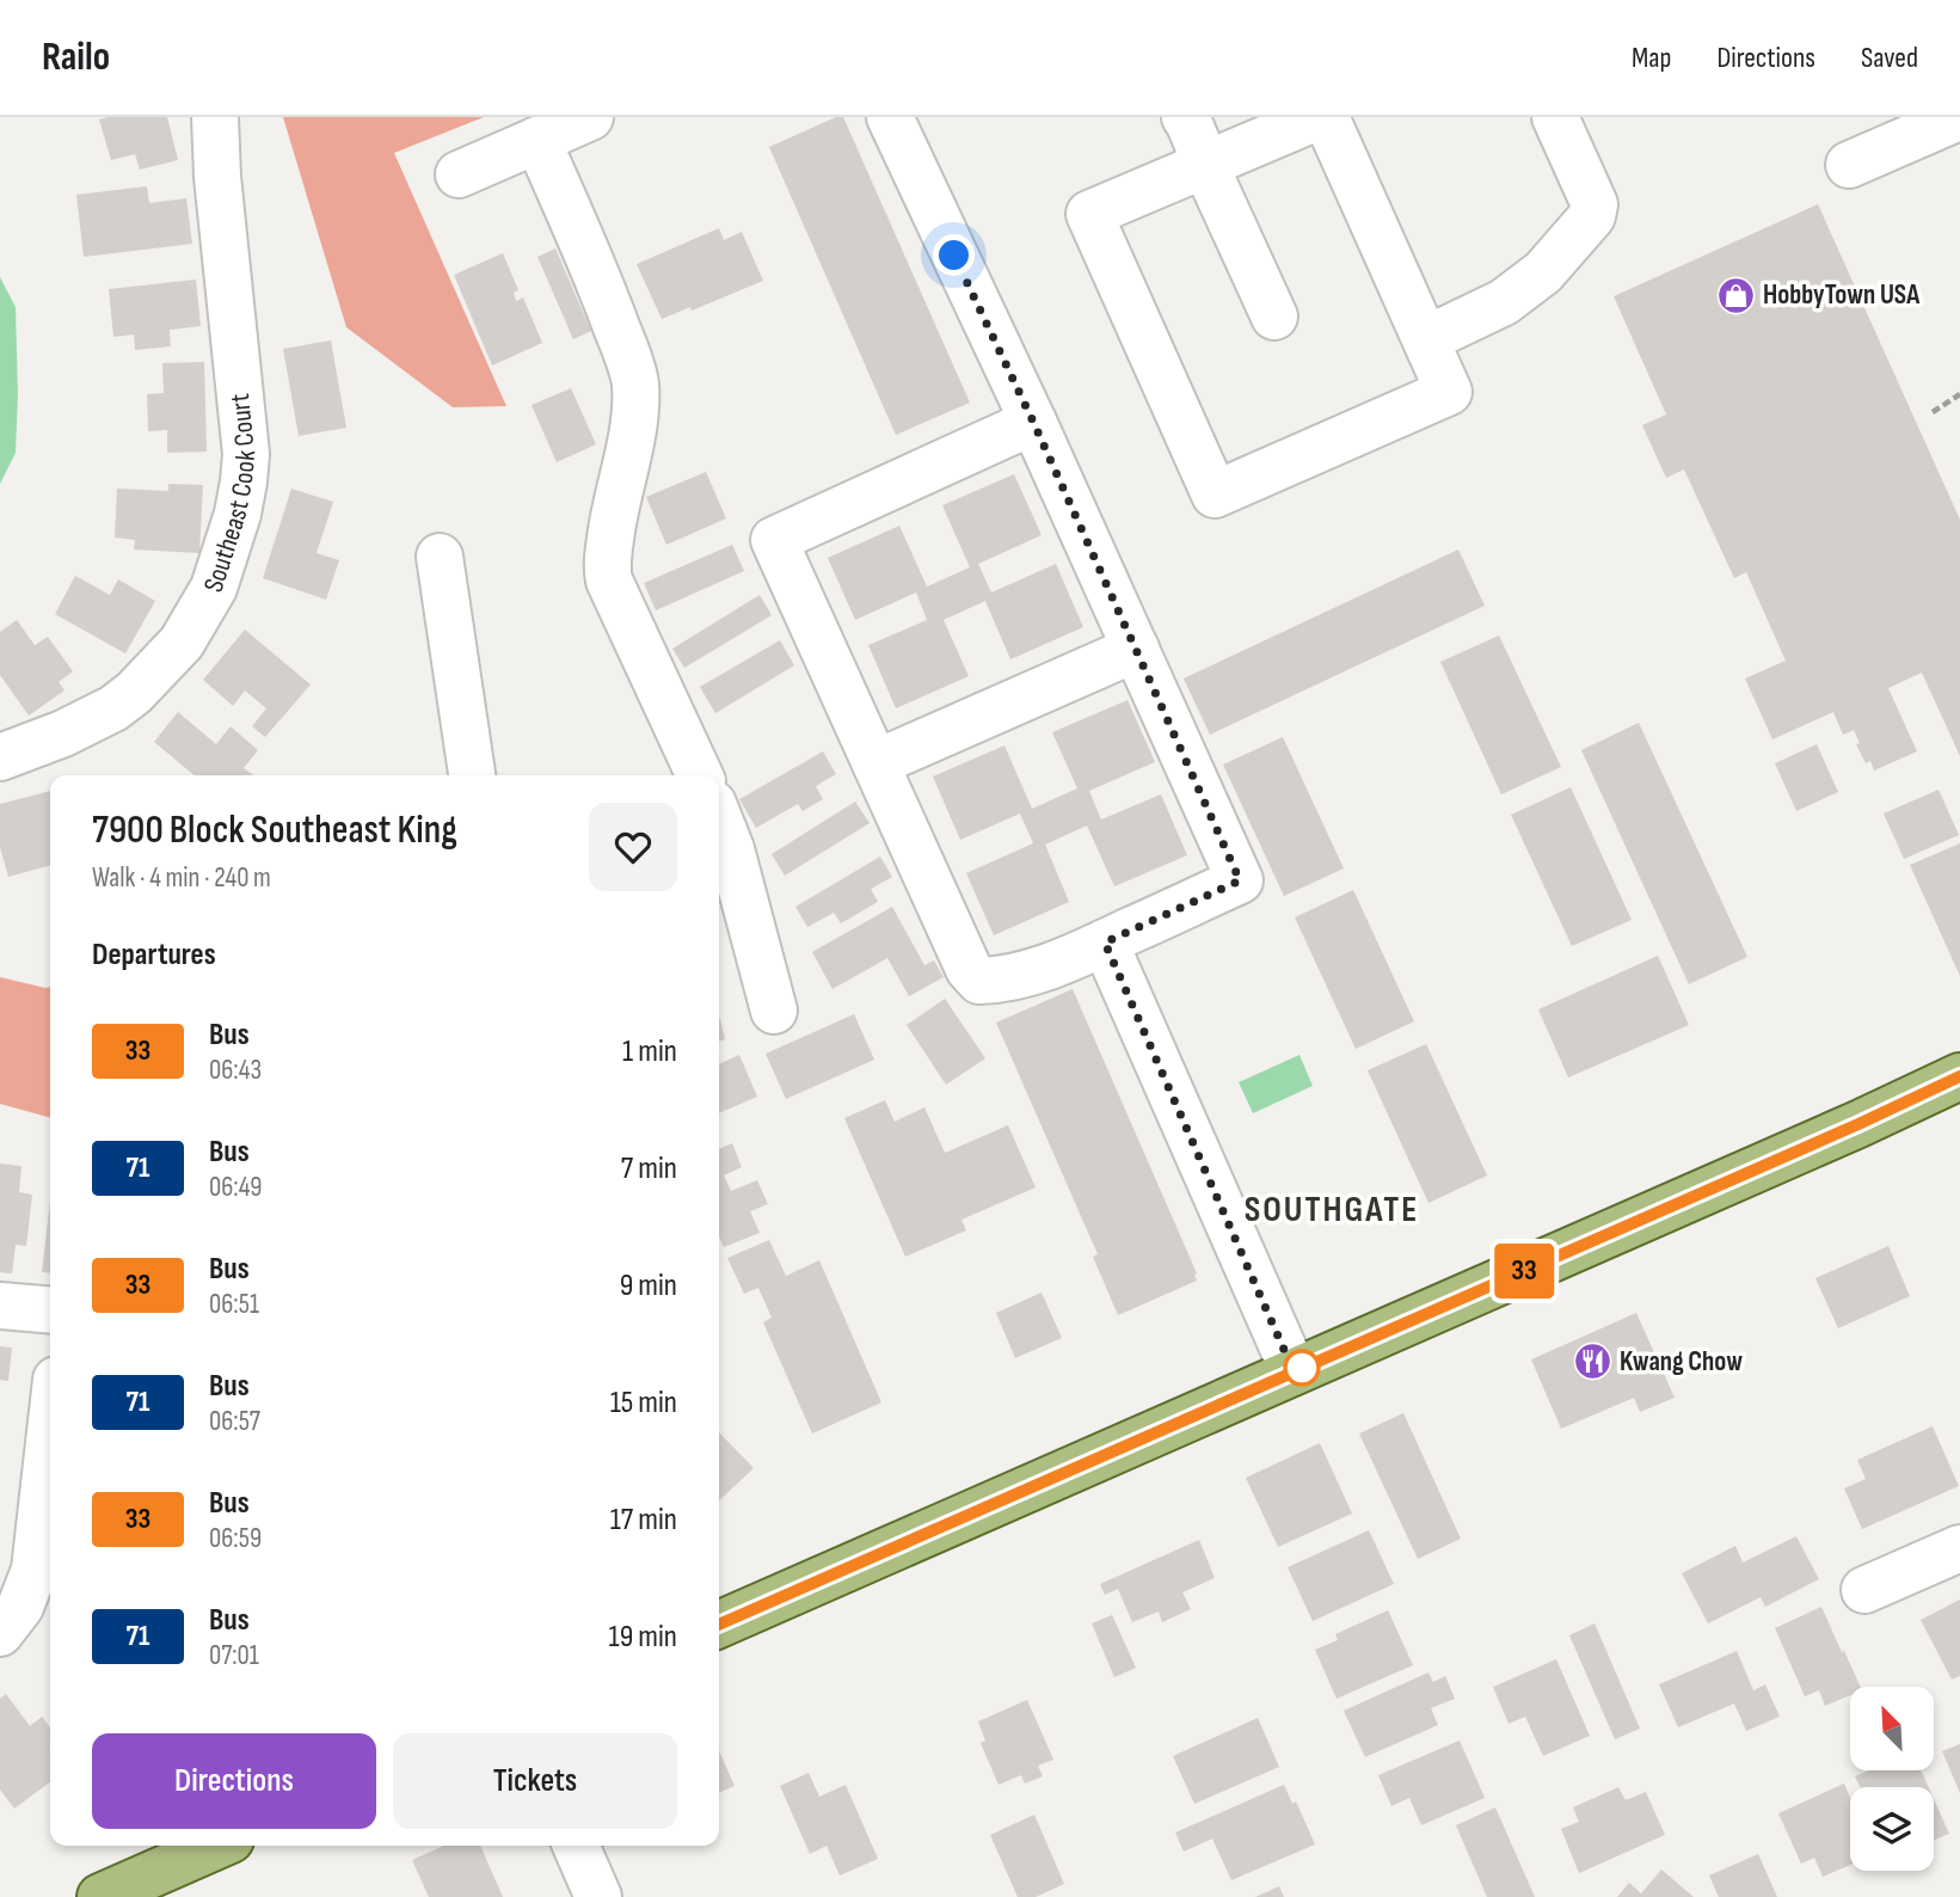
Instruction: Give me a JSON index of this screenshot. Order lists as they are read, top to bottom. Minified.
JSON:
{"streets":{"street":["Southeast Cook Court"]},"districts":["SOUTHGATE"],"places":{"shop":["HobbyTown USA"],"restaurant":["Kwang Chow"]},"lines":["bus line 33"],"north":"top left","page":{"header":"Railo","nav":["Map","Directions","Saved"],"on_map":"33","heading":[["7900 Block Southeast King","Walk · 4 min · 240 m"],"Departures"],"list":[{"mark":"33","name":"Bus","note":"06:43","value":"1 min"},{"mark":"71","name":"Bus","note":"06:49","value":"7 min"},{"mark":"33","name":"Bus","note":"06:51","value":"9 min"},{"mark":"71","name":"Bus","note":"06:57","value":"15 min"},{"mark":"33","name":"Bus","note":"06:59","value":"17 min"},{"mark":"71","name":"Bus","note":"07:01","value":"19 min"}],"buttons":["Directions","Tickets"]}}
